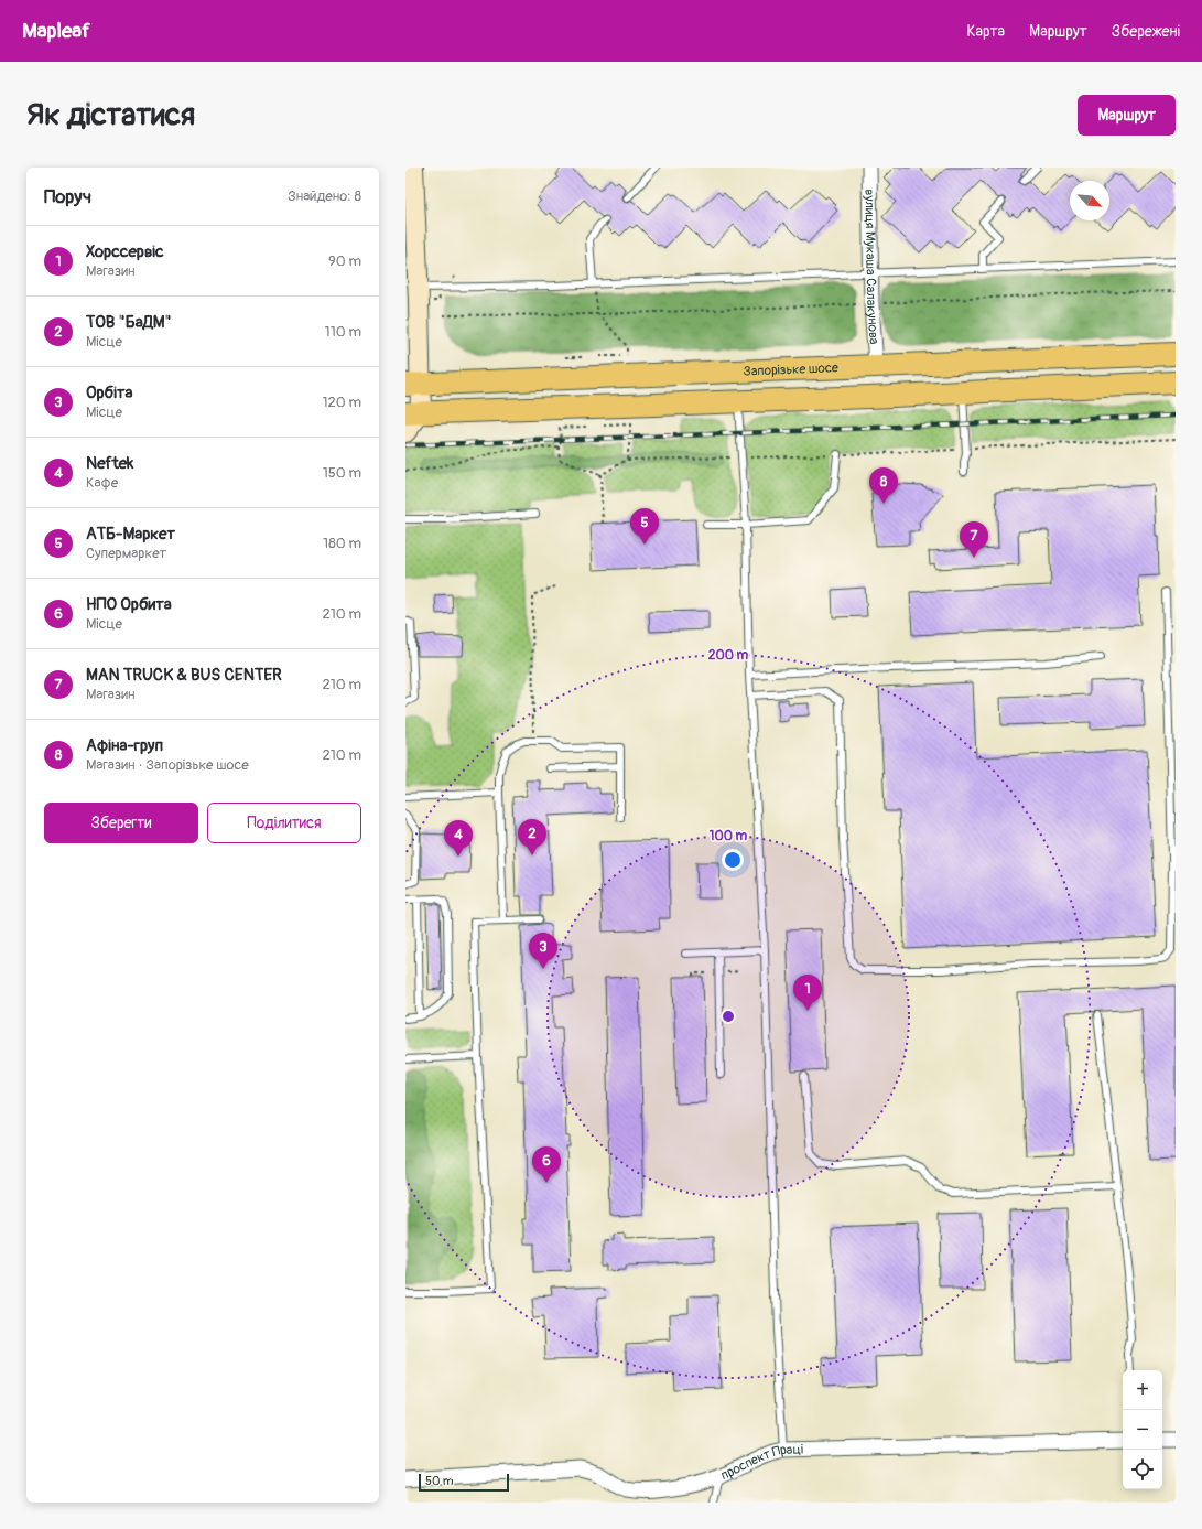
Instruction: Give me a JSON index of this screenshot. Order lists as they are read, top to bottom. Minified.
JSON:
{"streets":{"main road":["Запорізьке шосе"],"street":["вулиця Мукаша Салакунова","проспект Праці"]},"crossings":[["вулиця Мукаша Салакунова","Запорізьке шосе"]],"scale_bar":"50 m","north":"bottom right","page":{"header":"Mapleaf","nav":["Карта","Маршрут","Збережені"],"buttons":["Маршрут",["Зберегти","Поділитися"]],"title":"Як дістатися","heading":["Поруч","Знайдено: 8"],"list":[{"mark":"1","name":"Хорссервіс","note":"Магазин","value":"90 m"},{"mark":"2","name":"ТОВ \"БаДМ\"","note":"Місце","value":"110 m"},{"mark":"3","name":"Орбіта","note":"Місце","value":"120 m"},{"mark":"4","name":"Neftek","note":"Кафе","value":"150 m"},{"mark":"5","name":"АТБ-Маркет","note":"Супермаркет","value":"180 m"},{"mark":"6","name":"НПО Орбита","note":"Місце","value":"210 m"},{"mark":"7","name":"MAN TRUCK & BUS CENTER","note":"Магазин","value":"210 m"},{"mark":"8","name":"Афіна-груп","note":"Магазин · Запорізьке шосе","value":"210 m"}],"pins":["8","5","7","2","4","3","1","6"],"map_buttons":["+","−"],"scale":"50 m"},"rings":["200 m","100 m"]}
